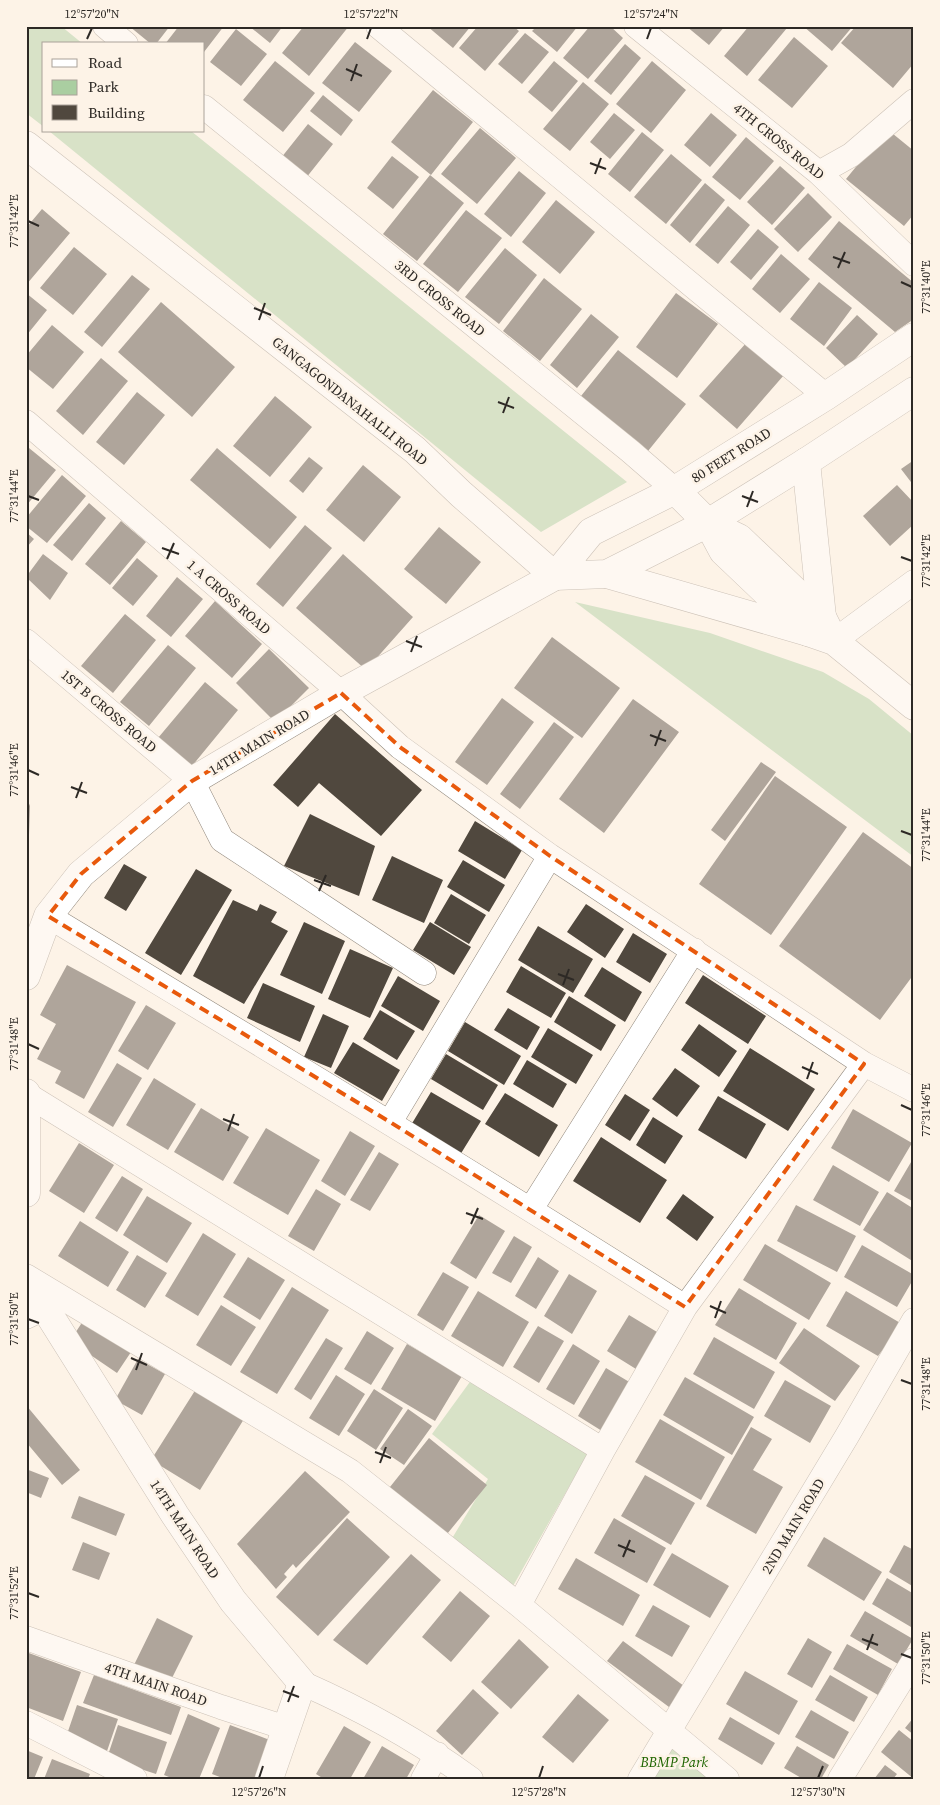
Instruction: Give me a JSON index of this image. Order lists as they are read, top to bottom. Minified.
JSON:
{"streets":{"main road":["GANGAGONDANAHALLI ROAD","80 FEET ROAD","14TH MAIN ROAD"],"street":["4TH CROSS ROAD","3RD CROSS ROAD","1 A CROSS ROAD","1ST B CROSS ROAD","2ND MAIN ROAD","4TH MAIN ROAD"]},"crossings":[["3RD CROSS ROAD","80 FEET ROAD"],["GANGAGONDANAHALLI ROAD","80 FEET ROAD"],["GANGAGONDANAHALLI ROAD","14TH MAIN ROAD"],["80 FEET ROAD","14TH MAIN ROAD"],["1 A CROSS ROAD","14TH MAIN ROAD"],["1ST B CROSS ROAD","14TH MAIN ROAD"]],"parks":["BBMP Park"],"legend":["Road","Park","Building"],"coordinates":["12°57'20\"N","12°57'22\"N","12°57'24\"N","77°31'42\"E","77°31'40\"E","77°31'44\"E","77°31'46\"E","77°31'48\"E","77°31'50\"E","77°31'52\"E","12°57'26\"N","12°57'28\"N","12°57'30\"N"]}
